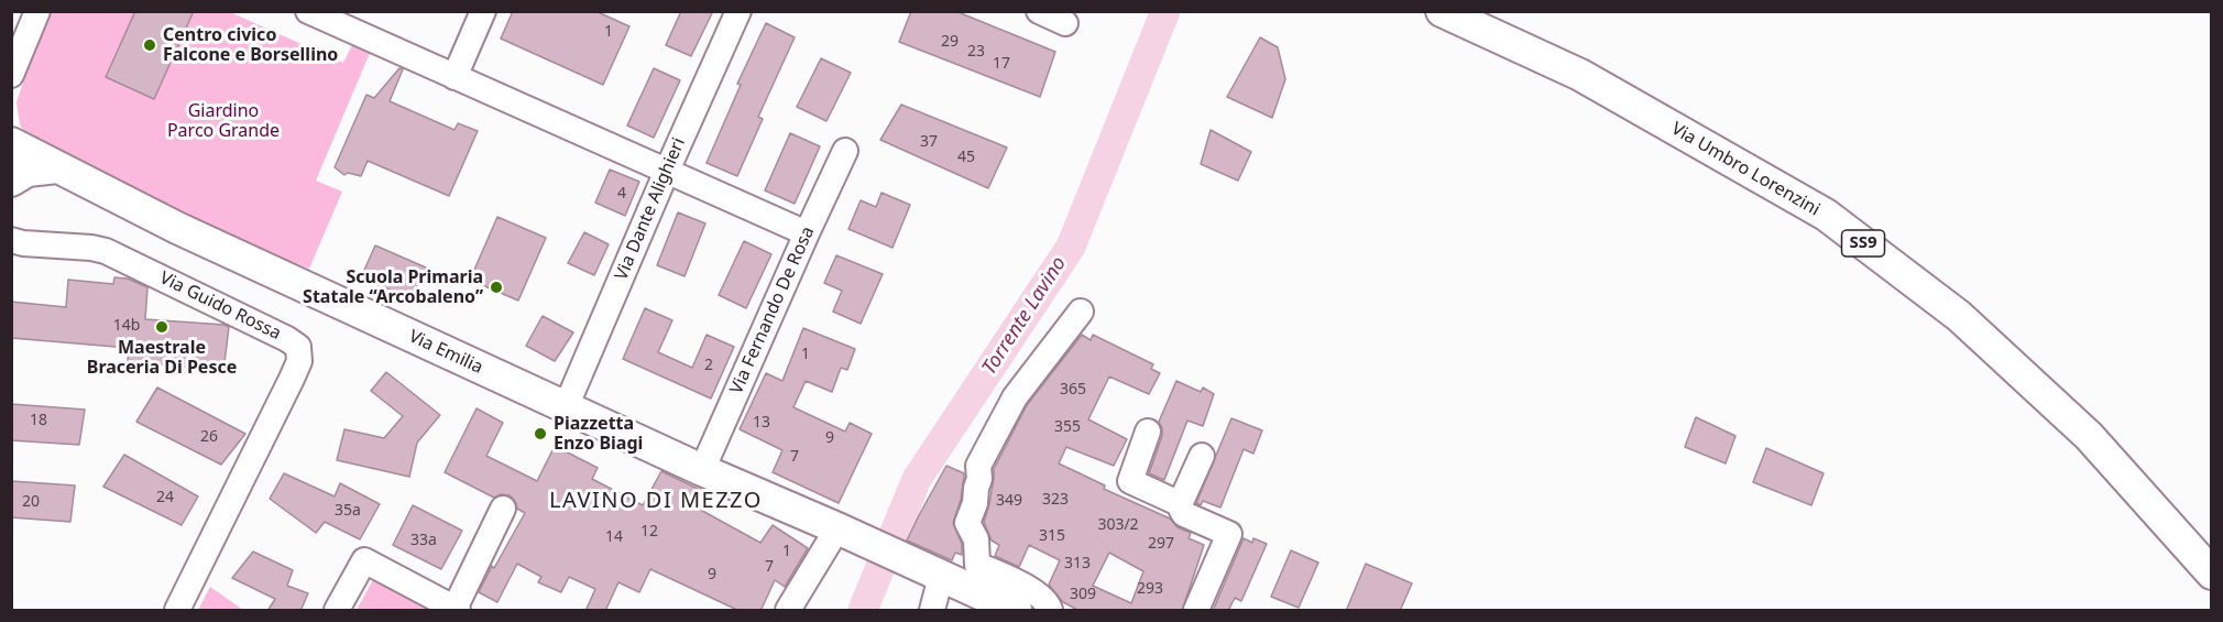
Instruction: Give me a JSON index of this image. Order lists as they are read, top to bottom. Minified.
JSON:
{"streets":{"main road":["Via Umbro Lorenzini","SS9","Via Emilia"],"street":["Via Dante Alighieri","Via Guido Rossa","Via Fernando De Rosa"]},"crossings":[["Via Dante Alighieri","Via Emilia"],["Via Fernando De Rosa","Via Emilia"]],"districts":["LAVINO DI MEZZO"],"water":["Torrente Lavino"],"parks":["Giardino Parco Grande"],"places":["Centro civico Falcone e Borsellino","Scuola Primaria Statale “Arcobaleno”","Maestrale Braceria Di Pesce","Piazzetta Enzo Biagi"],"house_numbers":["1","29","23","17","37","45","4","14b","1","2","365","18","13","355","26","9","7","24","323","349","20","35a","303/2","12","315","14","33a","297","1","313","7","9","293","309"]}
